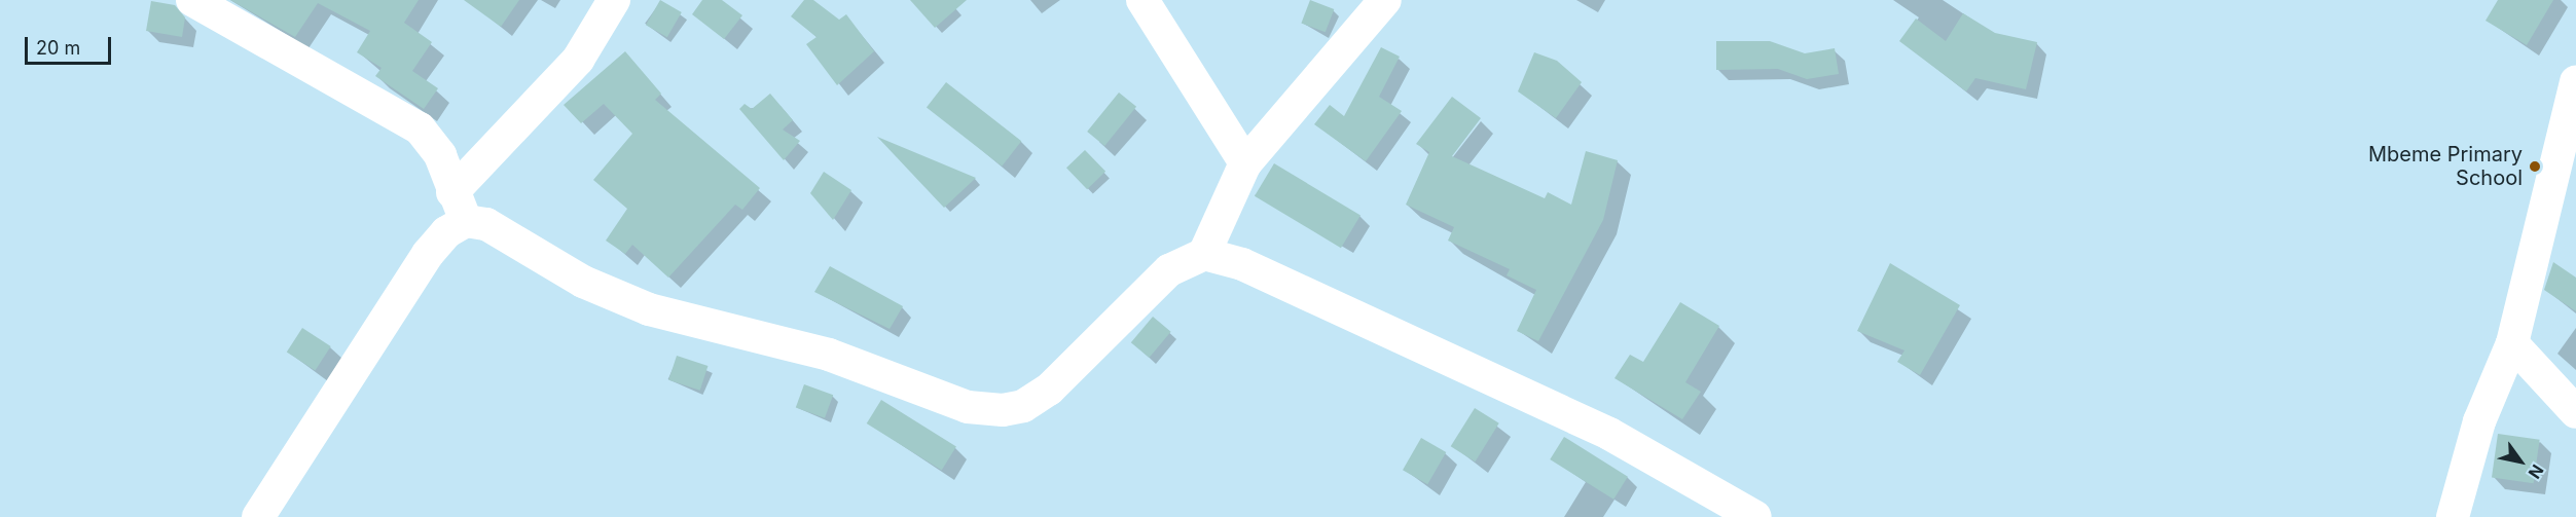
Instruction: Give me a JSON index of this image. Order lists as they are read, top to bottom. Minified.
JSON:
{"places":["Mbeme Primary School"],"scale_bar":"20 m","north":"bottom right"}
